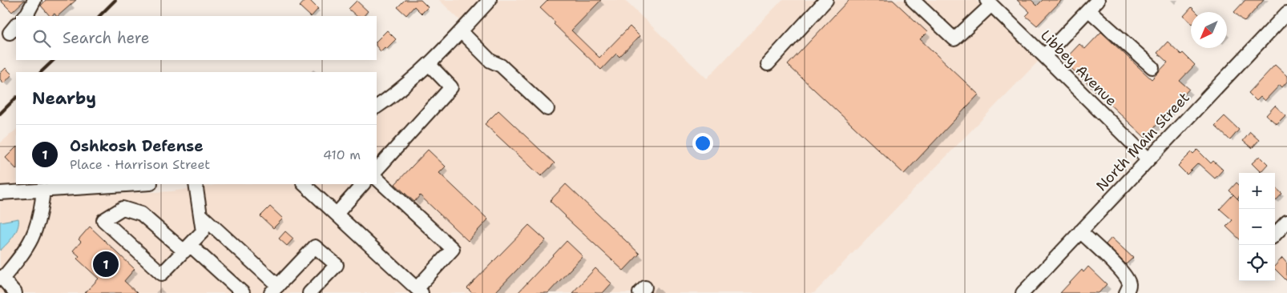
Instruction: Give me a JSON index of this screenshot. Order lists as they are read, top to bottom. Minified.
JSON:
{"streets":{"street":["Libbey Avenue","North Main Street"]},"crossings":[["Libbey Avenue","North Main Street"]],"north":"bottom left","page":{"search":"Search here","heading":"Nearby","list":[{"mark":"1","name":"Oshkosh Defense","note":"Place · Harrison Street","value":"410 m"}],"map_buttons":["+","−"],"pins":"1"}}
